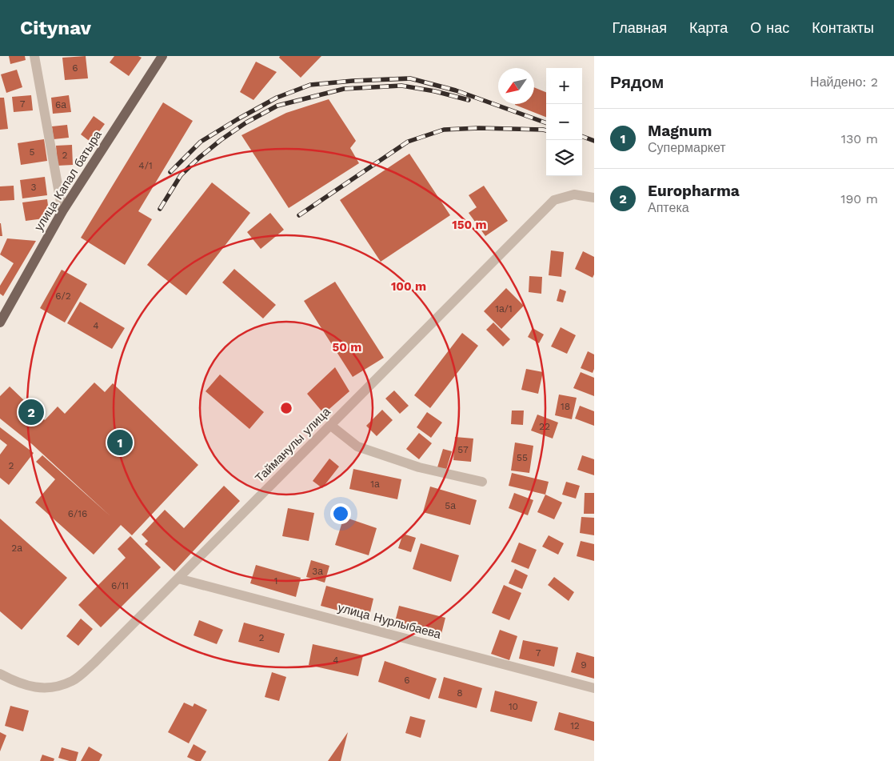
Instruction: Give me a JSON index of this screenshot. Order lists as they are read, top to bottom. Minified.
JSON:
{"streets":{"main road":["улица Капал батыра"],"street":["Тайманулы улица","улица Нурлыбаева"]},"crossings":[["Тайманулы улица","улица Нурлыбаева"]],"house_numbers":["6","7","6а","5","2","4/1","3","6/2","1а/1","4","18","22","57","55","2","1а","5а","6/16","2а","3а","1","6/11","2","7","4","9","6","8","10","12"],"north":"bottom left","page":{"header":"Citynav","nav":["Главная","Карта","О нас","Контакты"],"heading":["Рядом","Найдено: 2"],"map_buttons":["+","−"],"list":[{"mark":"1","name":"Magnum","note":"Супермаркет","value":"130 m"},{"mark":"2","name":"Europharma","note":"Аптека","value":"190 m"}],"pins":["2","1"]},"rings":["150 m","100 m","50 m"]}
